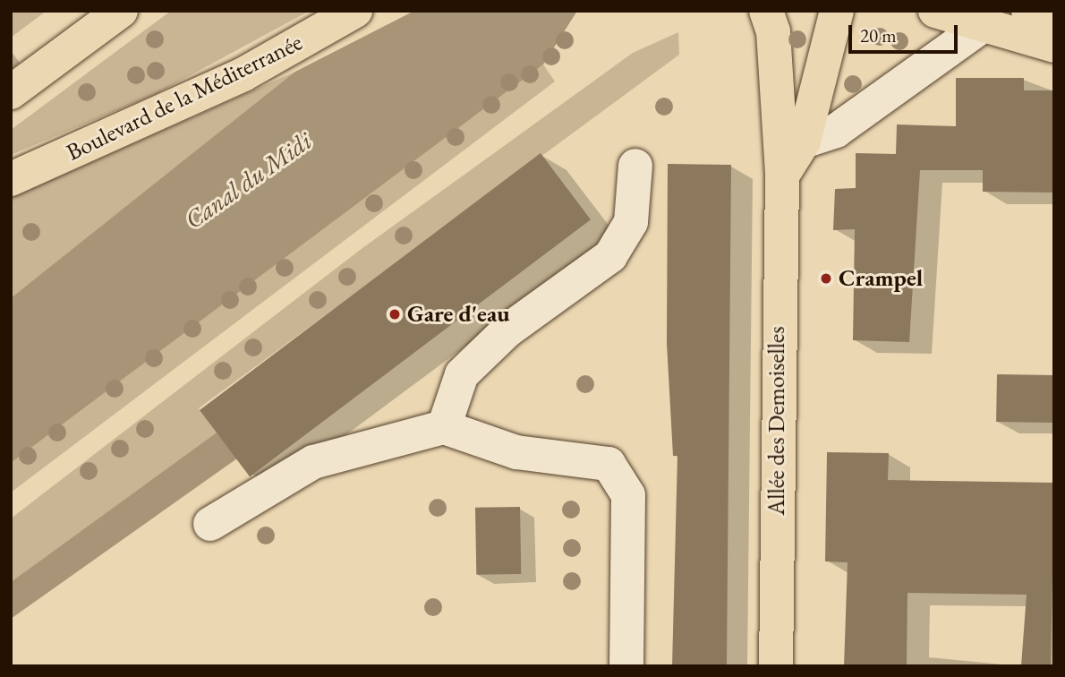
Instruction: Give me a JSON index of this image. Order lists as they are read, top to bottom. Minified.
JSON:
{"streets":{"main road":["Boulevard de la Méditerranée","Allée des Demoiselles"]},"water":["Canal du Midi"],"places":["Crampel","Gare d'eau"],"scale_bar":"20 m"}
